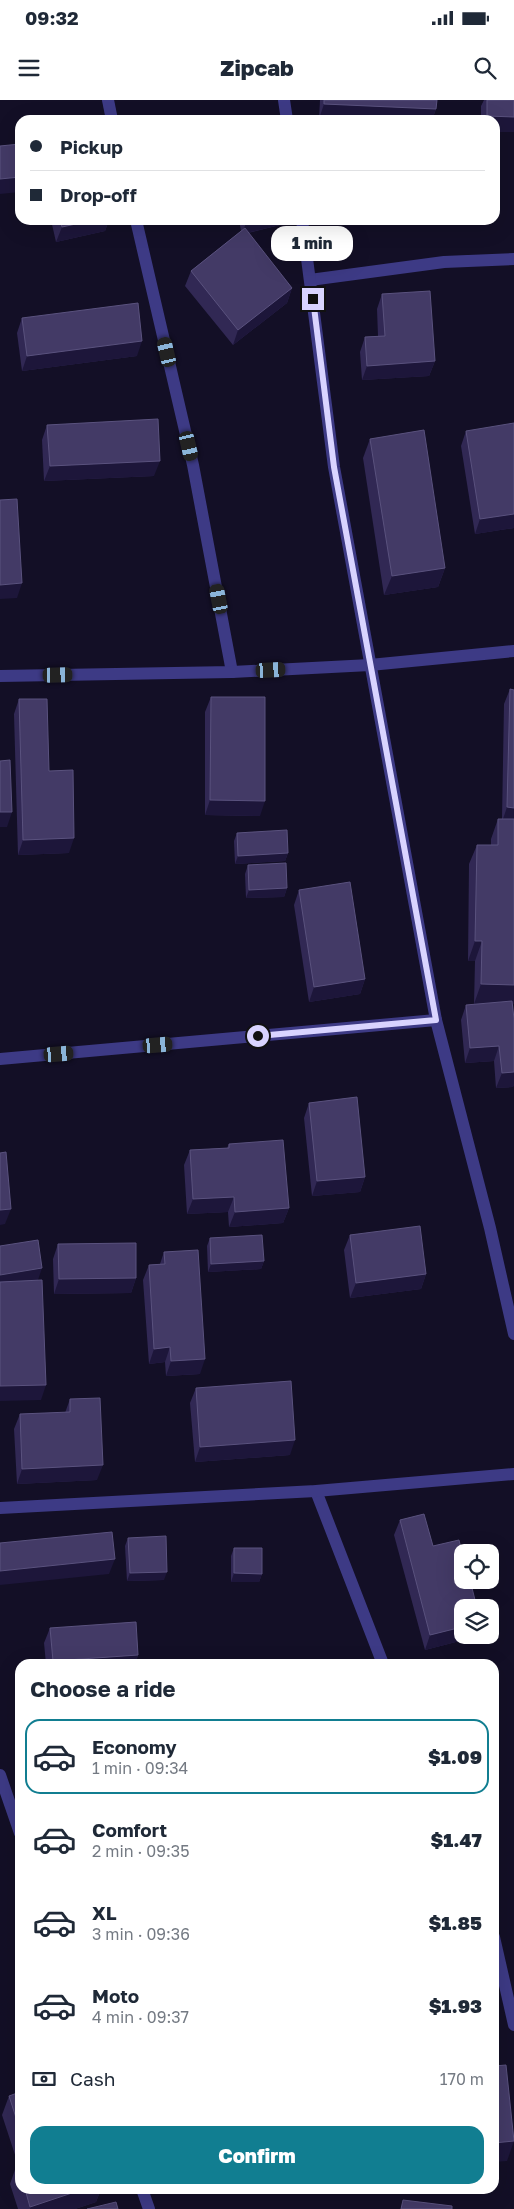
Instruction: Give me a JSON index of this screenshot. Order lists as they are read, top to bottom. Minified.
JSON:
{"page":{"status":"09:32","header":"Zipcab","banner":["Pickup","Drop-off"],"bubble":"1 min","heading":"Choose a ride","list":[{"name":"Economy","note":"1 min · 09:34","value":"$1.09"},{"name":"Comfort","note":"2 min · 09:35","value":"$1.47"},{"name":"XL","note":"3 min · 09:36","value":"$1.85"},{"name":"Moto","note":"4 min · 09:37","value":"$1.93"}],"pay":["Cash","170 m"],"buttons":"Confirm"}}
